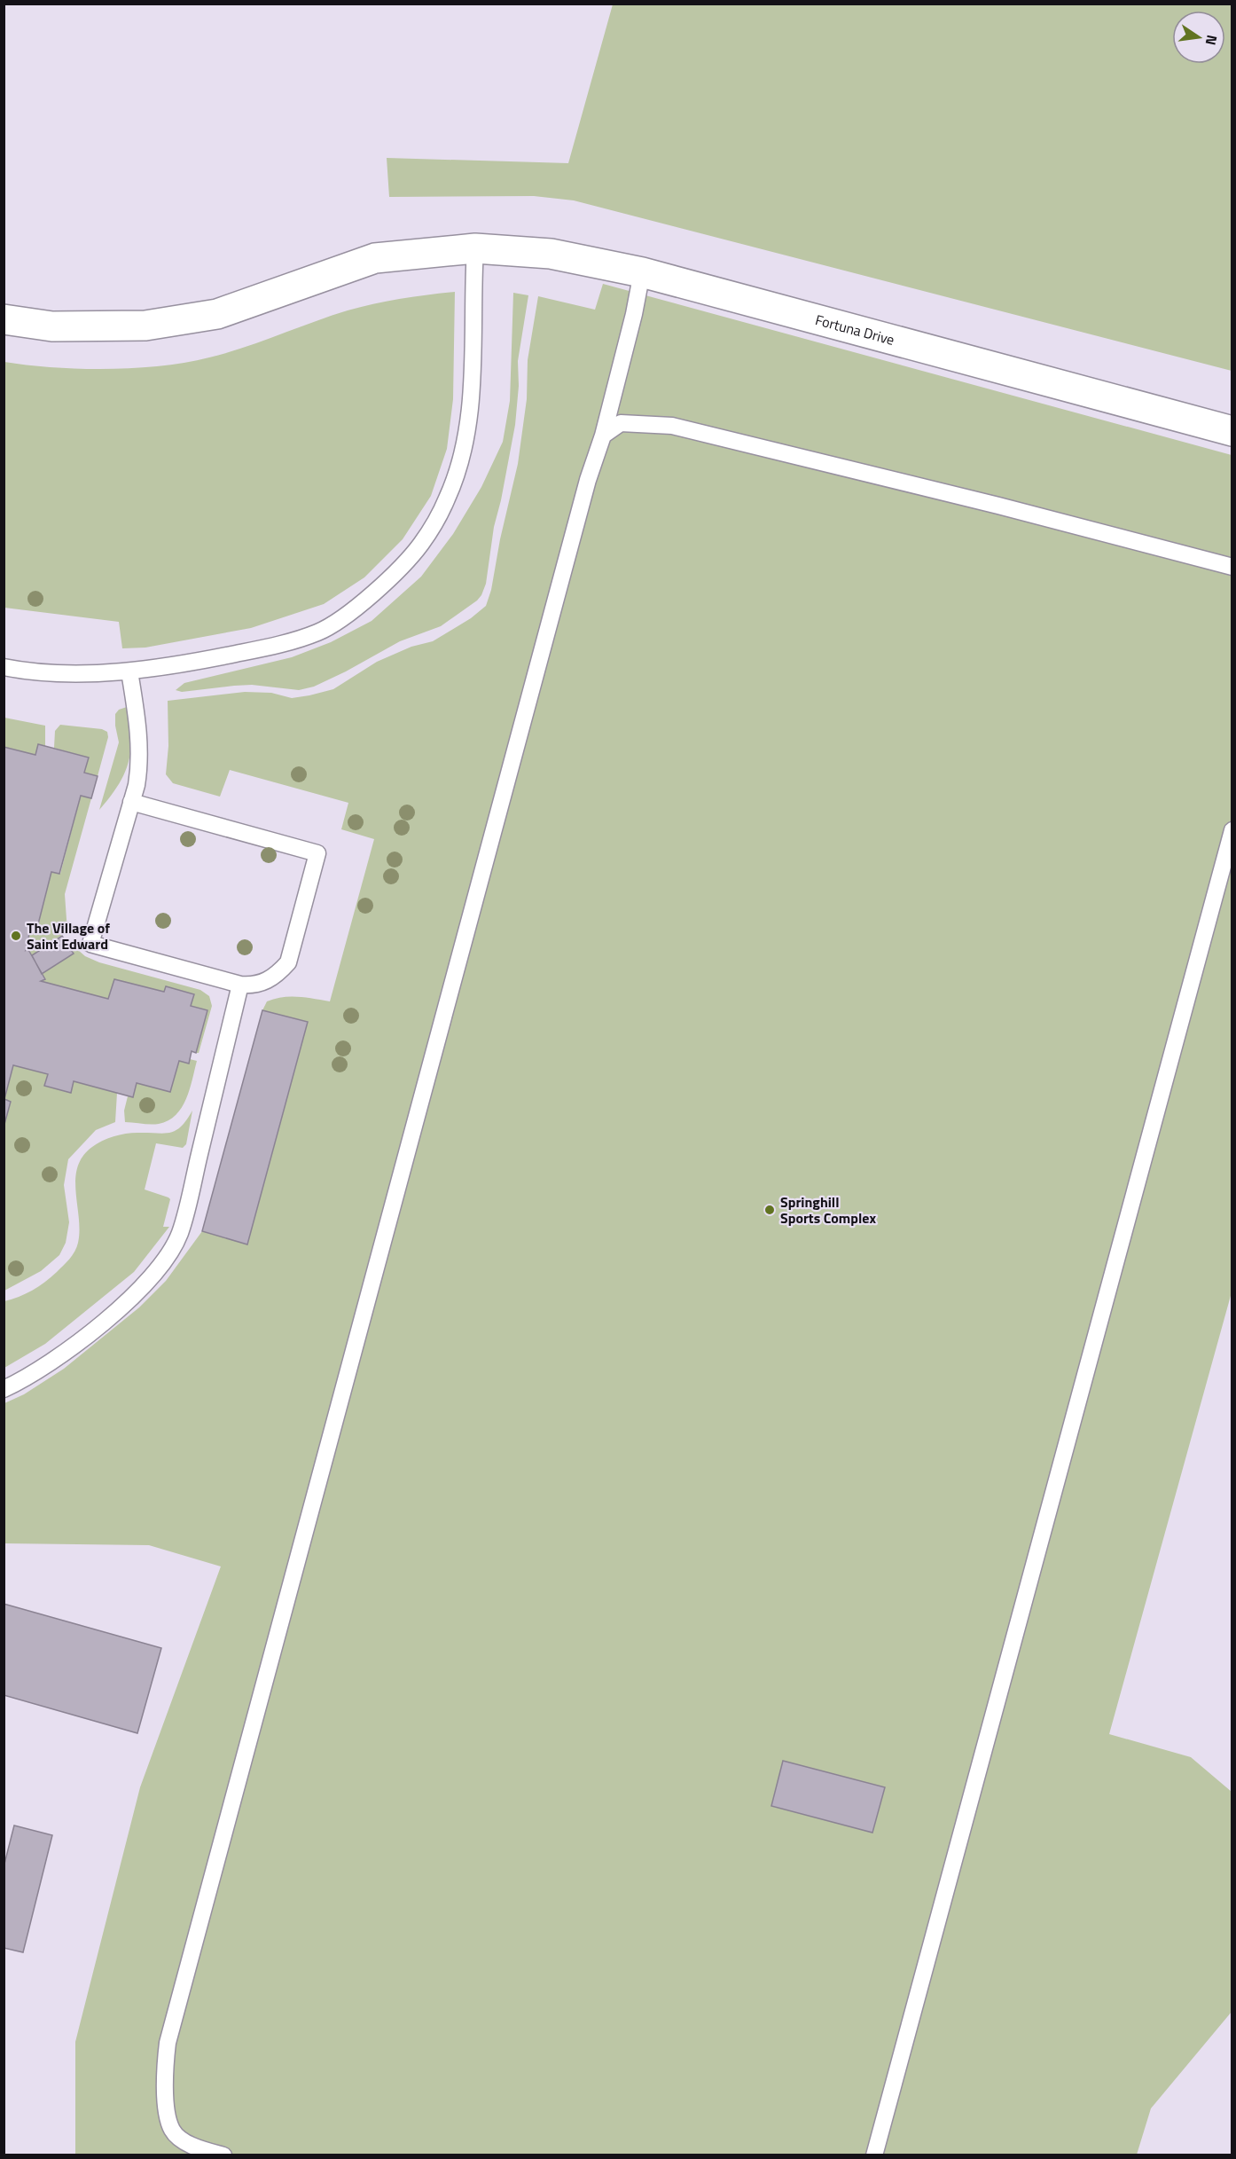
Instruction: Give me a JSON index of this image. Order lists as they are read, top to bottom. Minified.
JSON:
{"streets":{"street":["Fortuna Drive"]},"places":["The Village of Saint Edward","Springhill Sports Complex"],"north":"right"}
